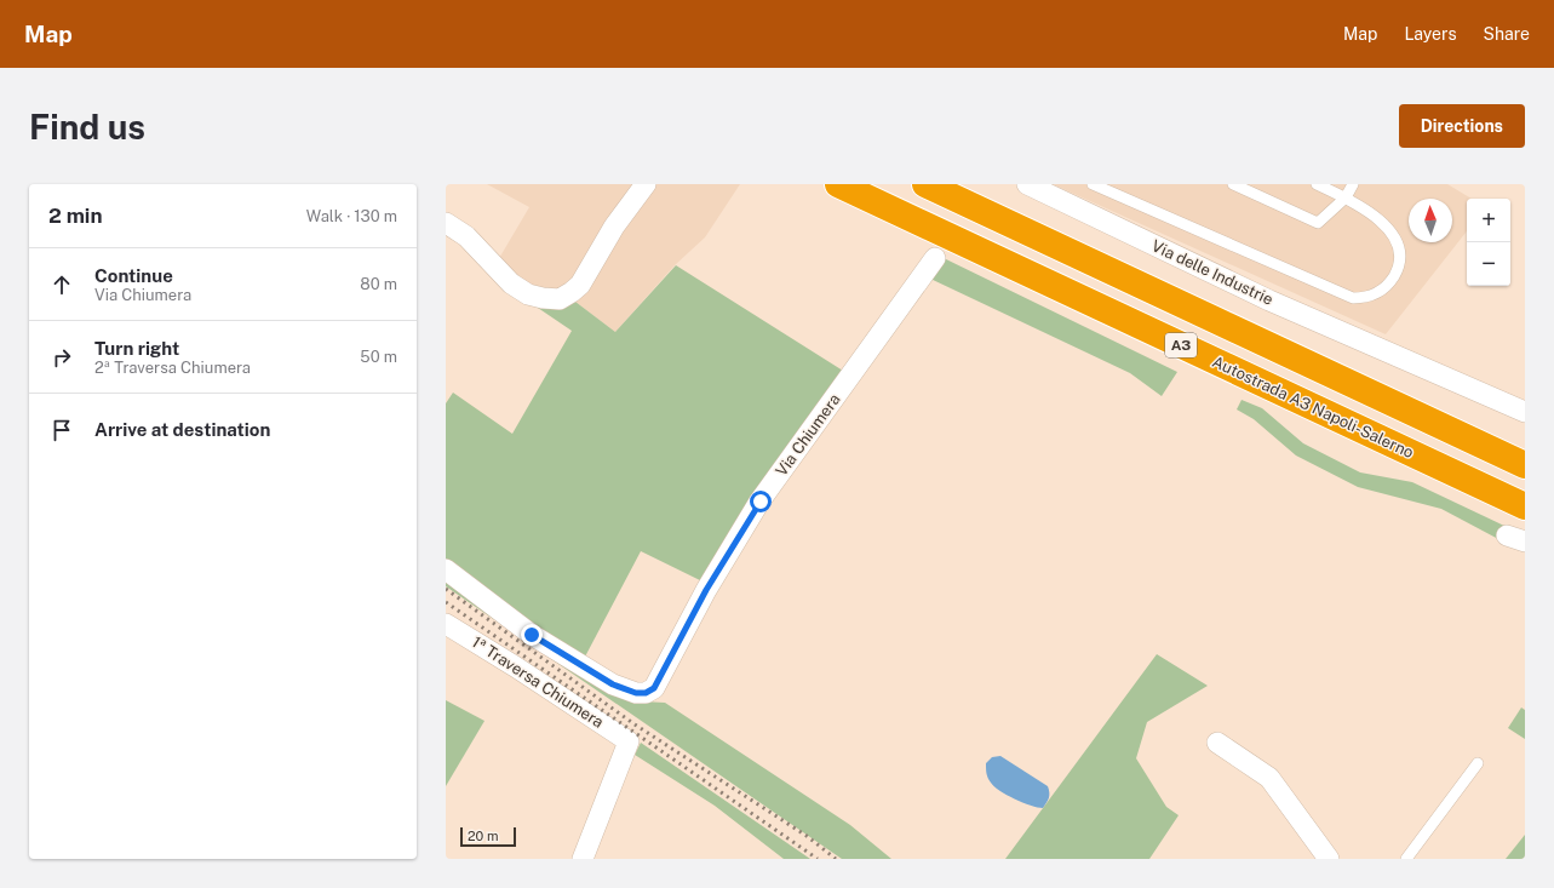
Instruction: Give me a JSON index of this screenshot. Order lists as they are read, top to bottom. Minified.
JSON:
{"streets":{"highway":["A3","Autostrada A3 Napoli-Salerno"],"street":["Via delle Industrie","Via Chiumera","1ª Traversa Chiumera"]},"scale_bar":"20 m","north":"top","page":{"header":"Map","nav":["Map","Layers","Share"],"buttons":"Directions","title":"Find us","heading":["2 min","Walk · 130 m"],"map_buttons":["+","−"],"list":[["Continue","Via Chiumera","80 m"],["Turn right","2ª Traversa Chiumera","50 m"],"Arrive at destination"],"scale":"20 m"}}
